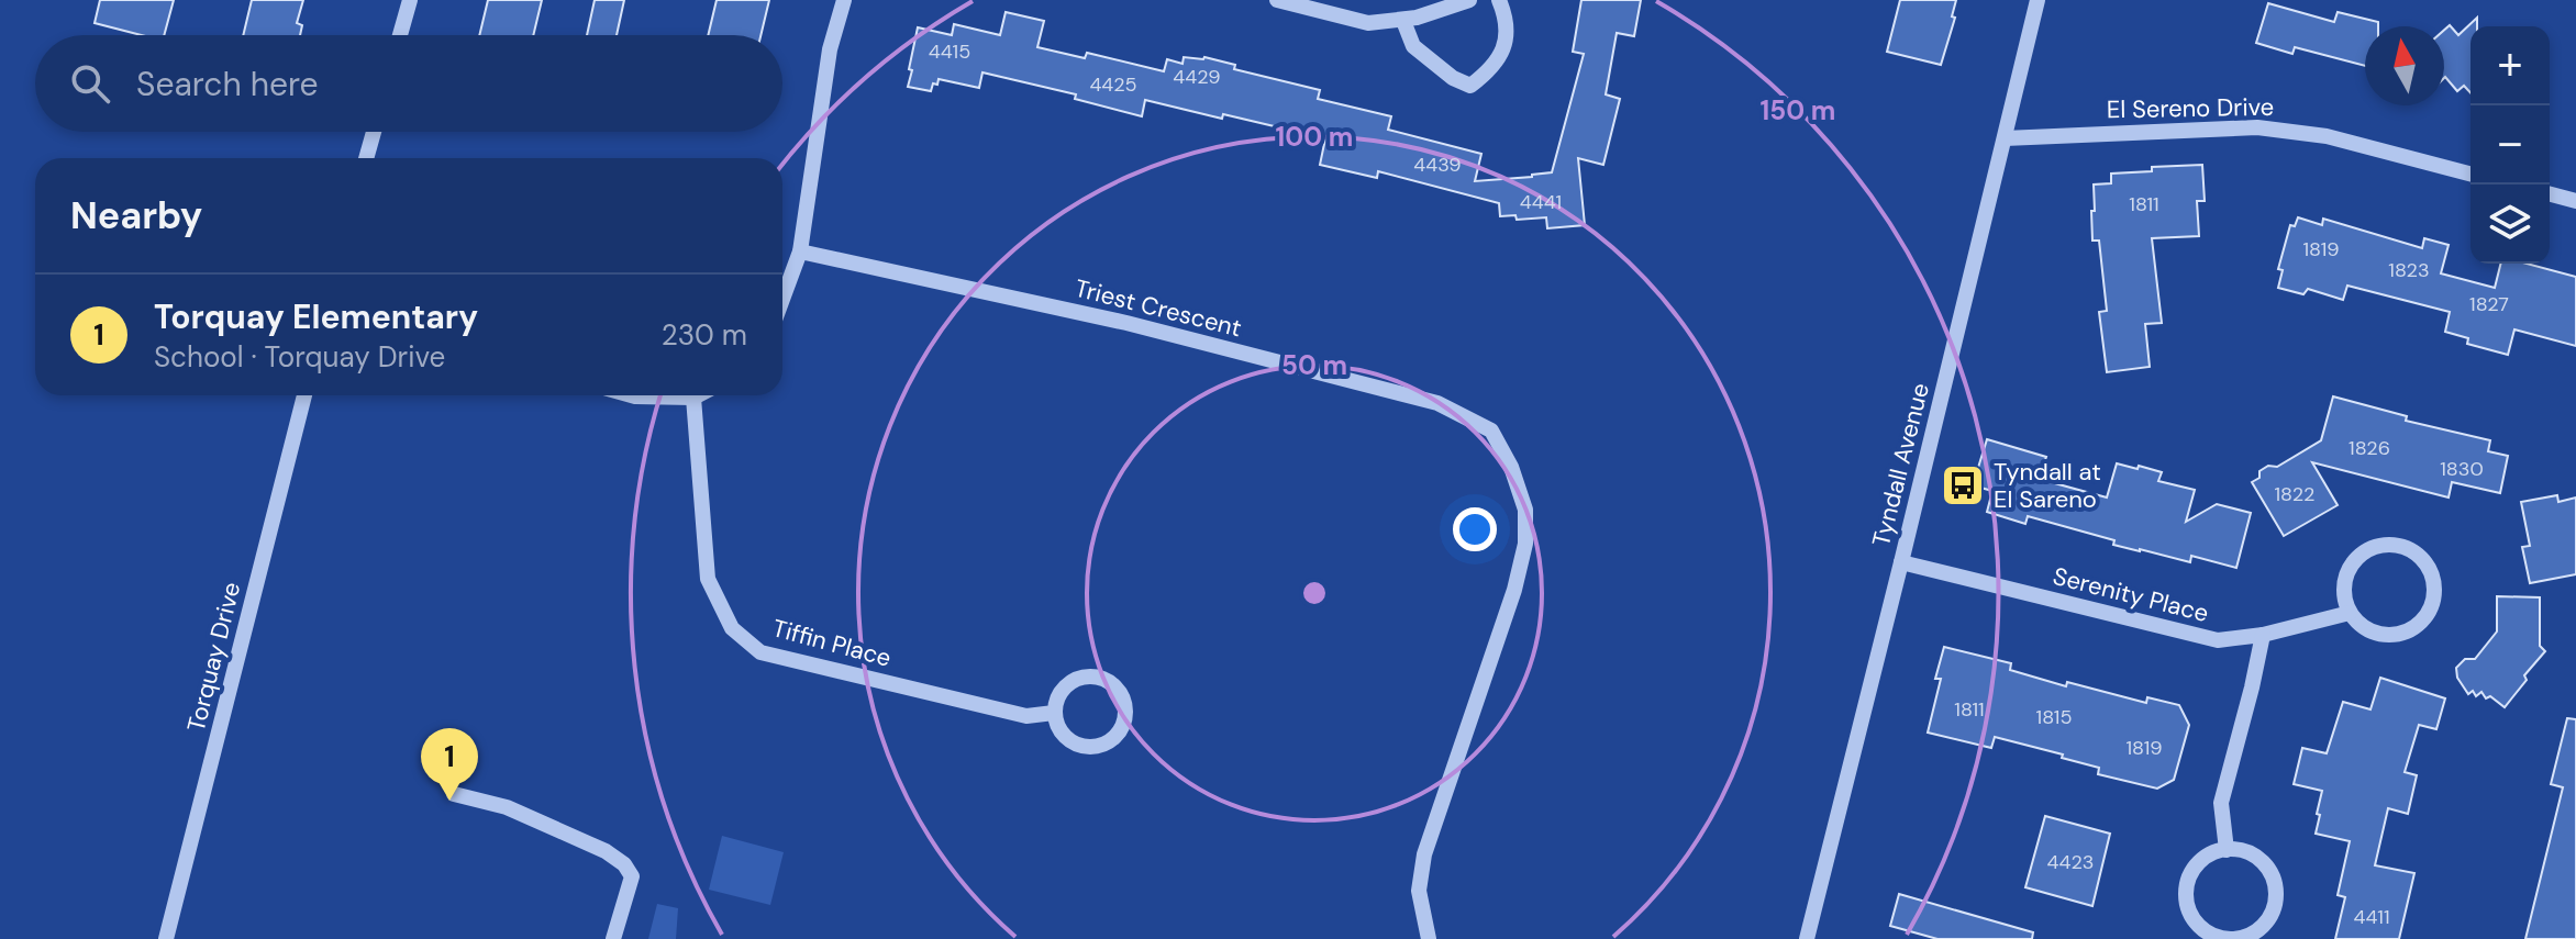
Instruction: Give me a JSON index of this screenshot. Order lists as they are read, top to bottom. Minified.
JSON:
{"streets":{"street":["El Sereno Drive","Triest Crescent","Tyndall Avenue","Serenity Place","Tiffin Place","Torquay Drive"]},"crossings":[["El Sereno Drive","Tyndall Avenue"],["Tyndall Avenue","Serenity Place"]],"places":{"bus stop":["Tyndall at El Sareno"]},"house_numbers":["4415","4429","4425","4439","4441","1811","1819","1823","1827","1826","1830","1822","1811","1815","1819","4423","4411"],"north":"top","page":{"map_buttons":["+","−"],"search":"Search here","heading":"Nearby","list":[{"mark":"1","name":"Torquay Elementary","note":"School · Torquay Drive","value":"230 m"}],"pins":"1"},"rings":["150 m","100 m","50 m"]}
